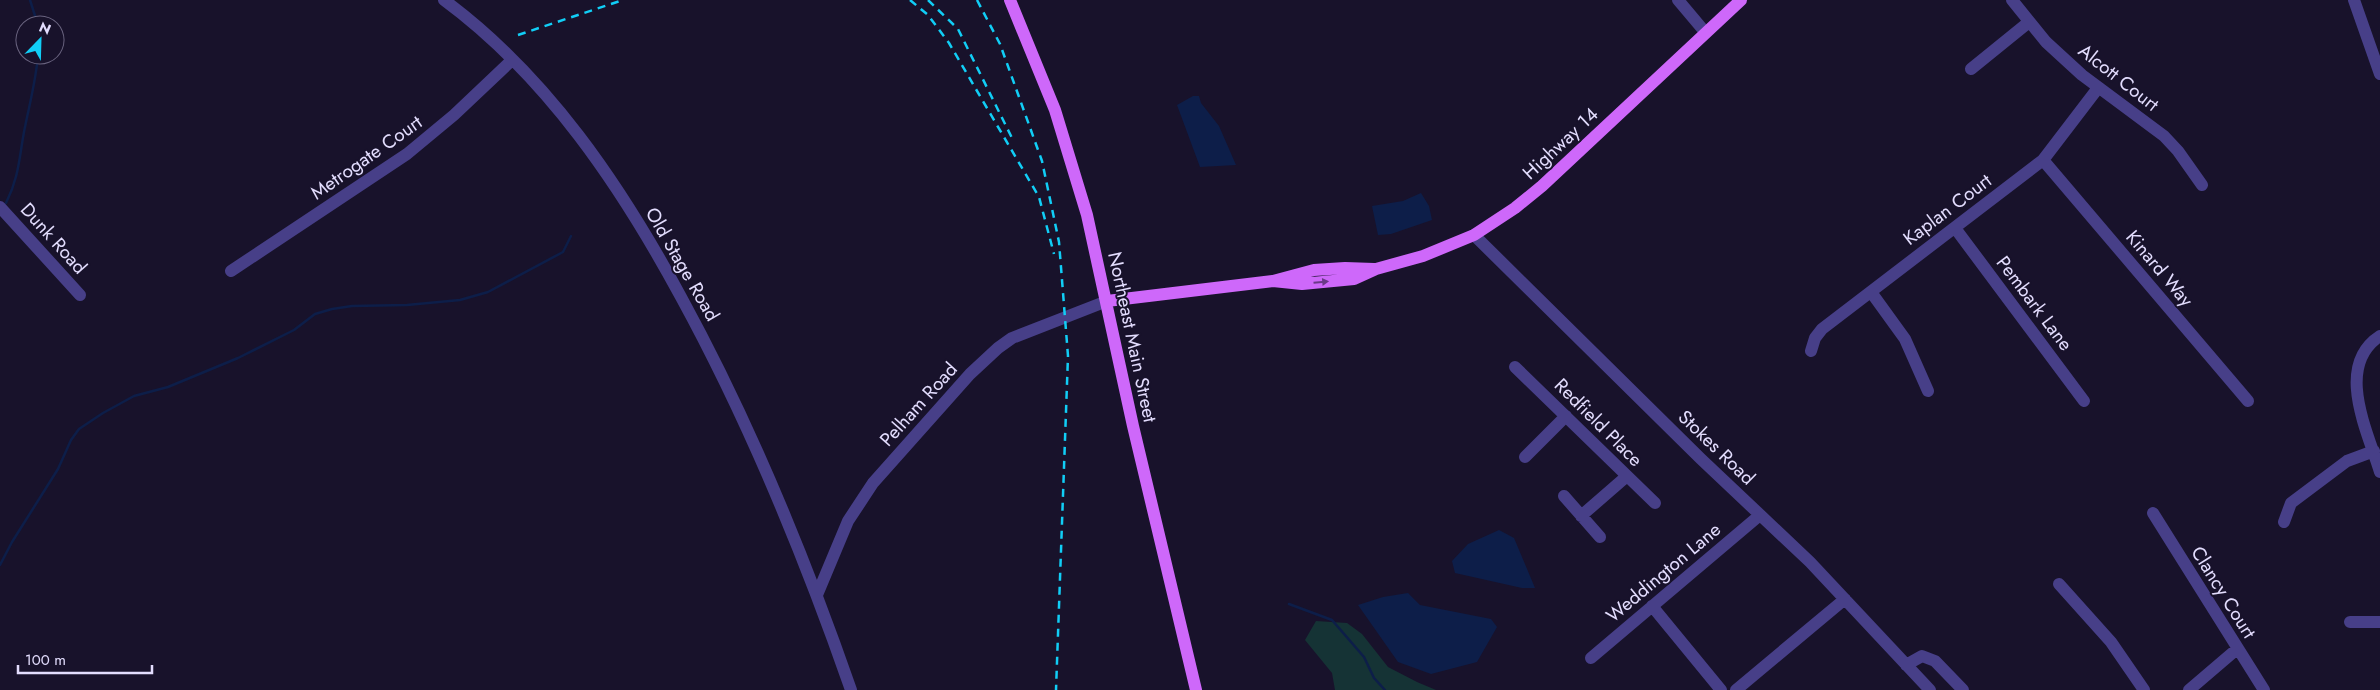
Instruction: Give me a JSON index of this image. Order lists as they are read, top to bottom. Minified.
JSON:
{"streets":{"main road":["Highway 14","Northeast Main Street"],"street":["Alcott Court","Metrogate Court","Kaplan Court","Dunk Road","Old Stage Road","Kinard Way","Pembark Lane","Pelham Road","Redfield Place","Stokes Road","Weddington Lane","Clancy Court"]},"crossings":[["Alcott Court","Kaplan Court"],["Highway 14","Northeast Main Street"],["Highway 14","Pelham Road"],["Highway 14","Stokes Road"],["Metrogate Court","Old Stage Road"],["Kaplan Court","Kinard Way"],["Kaplan Court","Pembark Lane"],["Old Stage Road","Pelham Road"],["Northeast Main Street","Pelham Road"],["Stokes Road","Weddington Lane"]],"scale_bar":"100 m","north":"top right"}
